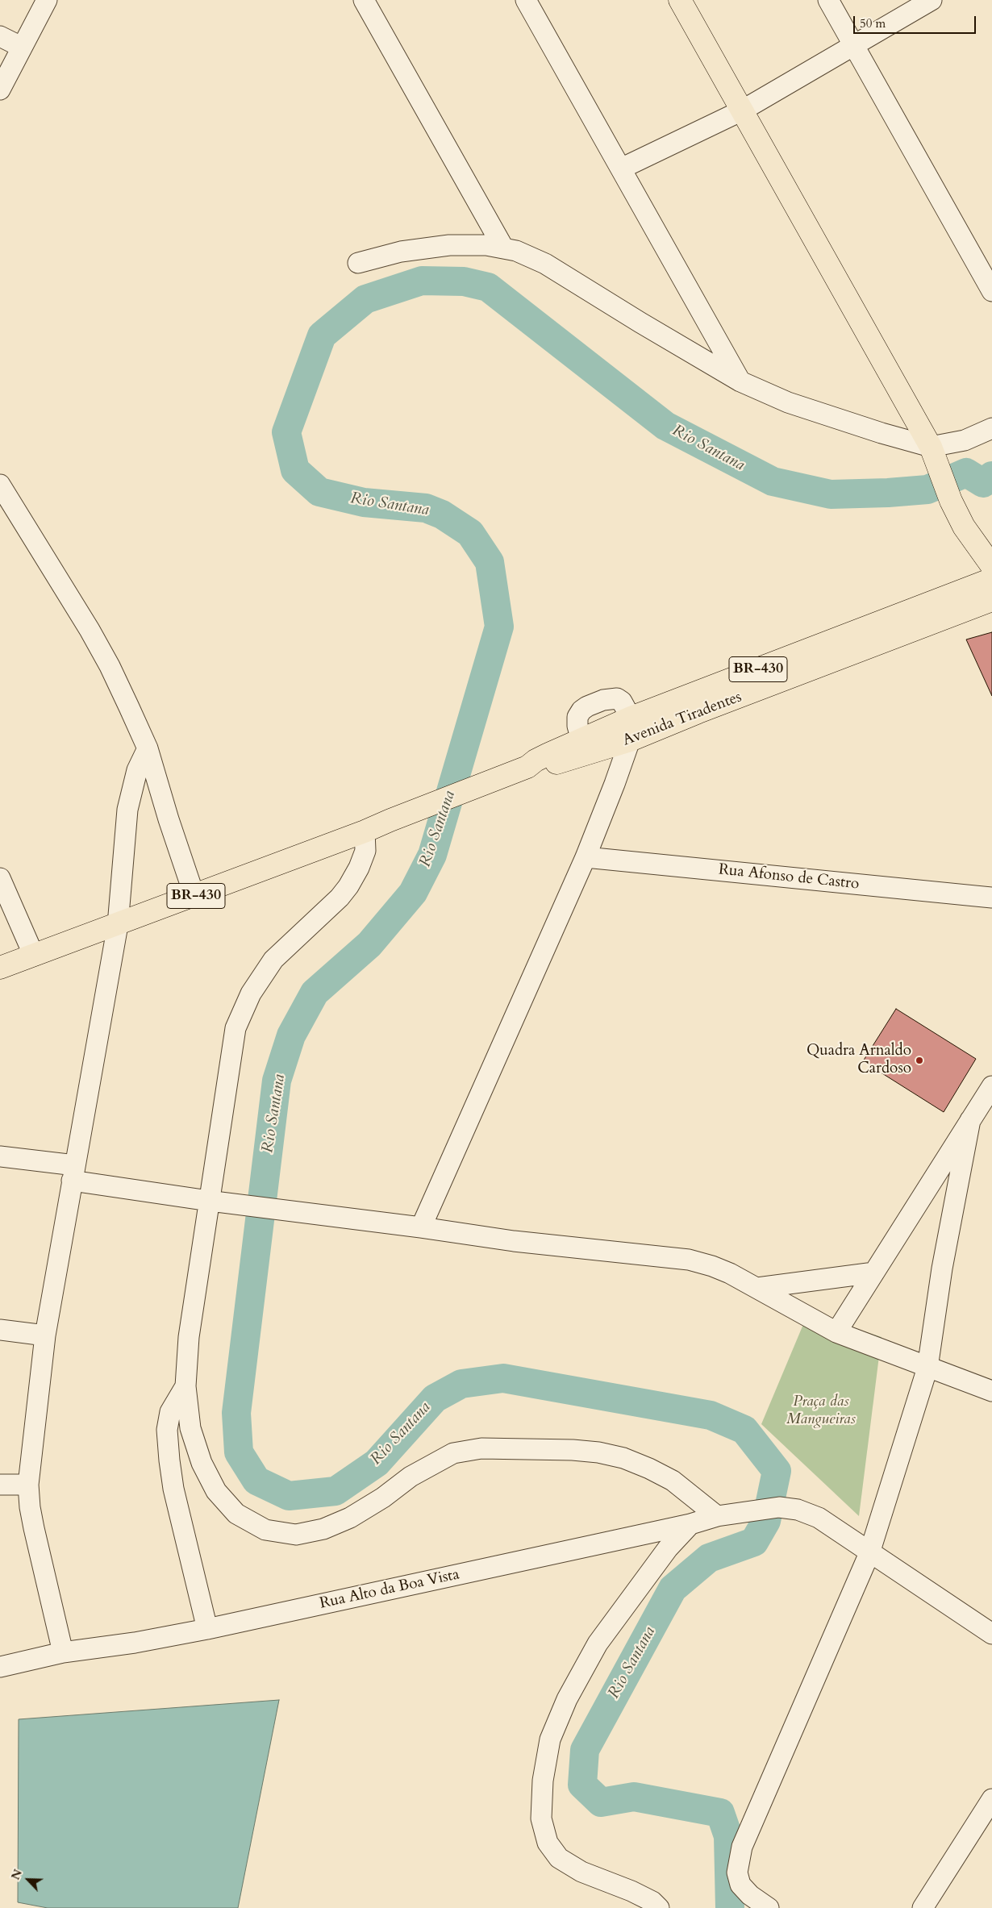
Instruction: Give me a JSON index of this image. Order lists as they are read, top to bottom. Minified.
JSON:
{"streets":{"main road":["BR-430","Avenida Tiradentes"],"street":["Rua Afonso de Castro","Rua Alto da Boa Vista"]},"crossings":[["BR-430","Avenida Tiradentes"]],"water":["Rio Santana"],"parks":["Praça das Mangueiras"],"places":["Quadra Arnaldo Cardoso"],"scale_bar":"50 m","north":"top left"}
